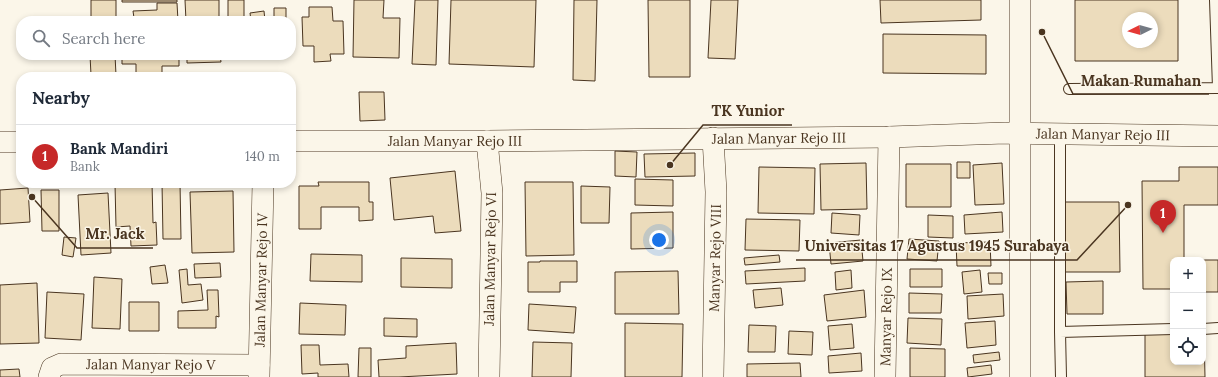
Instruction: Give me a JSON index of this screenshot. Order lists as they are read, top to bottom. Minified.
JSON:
{"streets":{"street":["Jalan Manyar Rejo III","Manyar Rejo VIII","Jalan Manyar Rejo VI","Jalan Manyar Rejo IV","Manyar Rejo IX","Jalan Manyar Rejo V"]},"crossings":[["Jalan Manyar Rejo III","Manyar Rejo VIII"],["Jalan Manyar Rejo III","Jalan Manyar Rejo VI"],["Jalan Manyar Rejo III","Manyar Rejo IX"],["Jalan Manyar Rejo IV","Jalan Manyar Rejo V"]],"places":["Makan Rumahan","TK Yunior","Mr. Jack","Universitas 17 Agustus 1945 Surabaya"],"north":"left","page":{"search":"Search here","heading":"Nearby","list":[{"mark":"1","name":"Bank Mandiri","note":"Bank","value":"140 m"}],"pins":"1","map_buttons":["+","−"]}}
